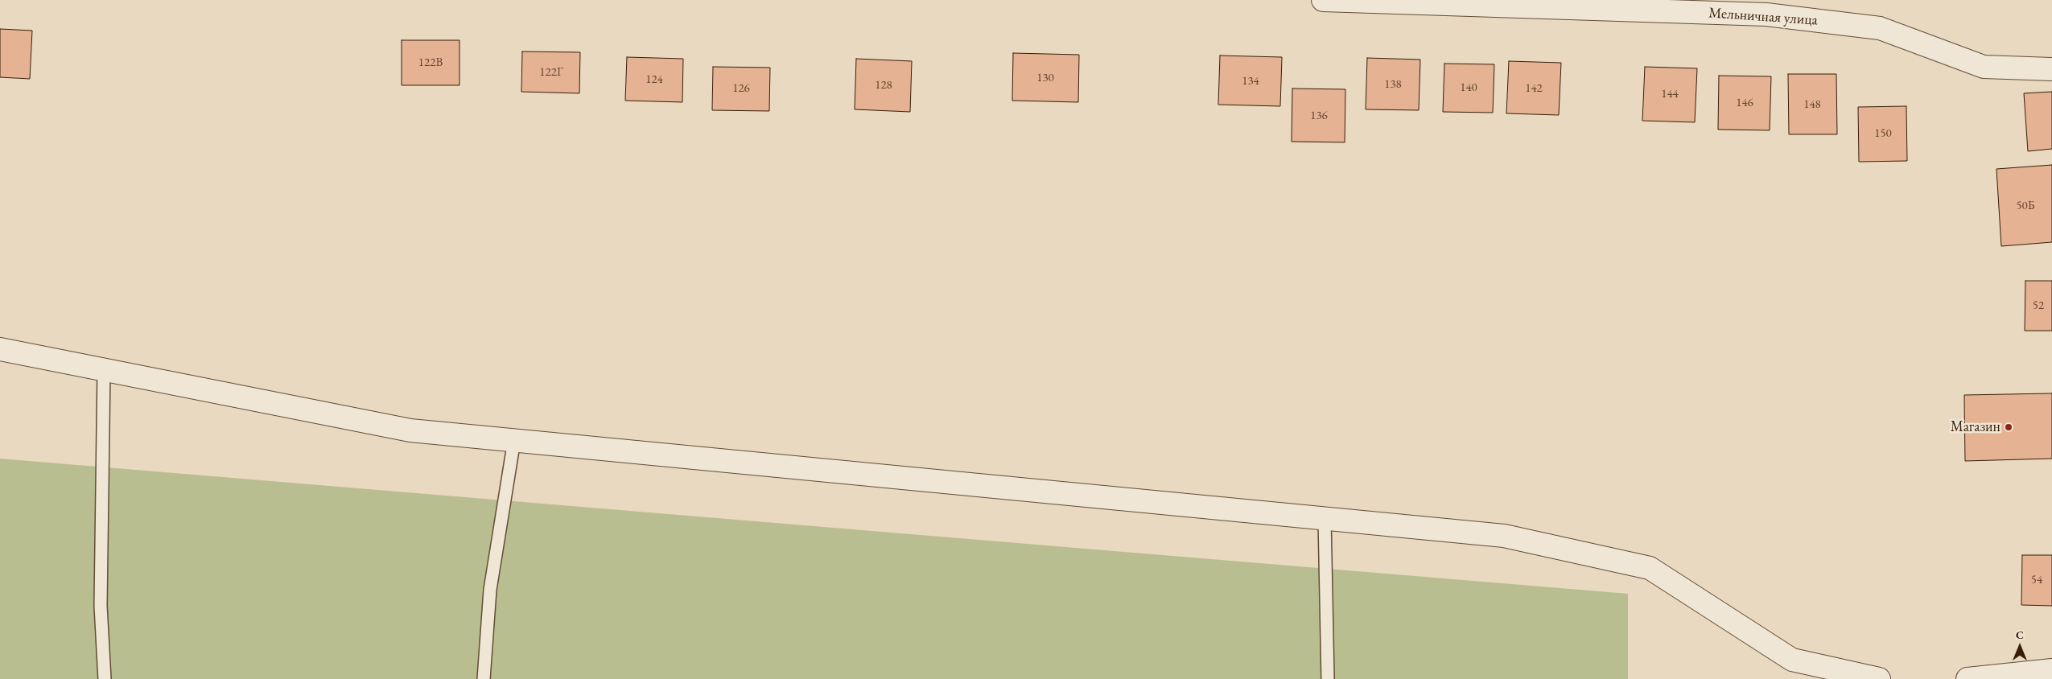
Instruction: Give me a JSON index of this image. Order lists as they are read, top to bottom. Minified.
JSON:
{"streets":{"street":["Мельничная улица"]},"places":["Магазин"],"house_numbers":["122В","122Г","130","124","134","138","128","140","126","142","144","146","148","136","150","50Б","52","54"],"north":"top"}
